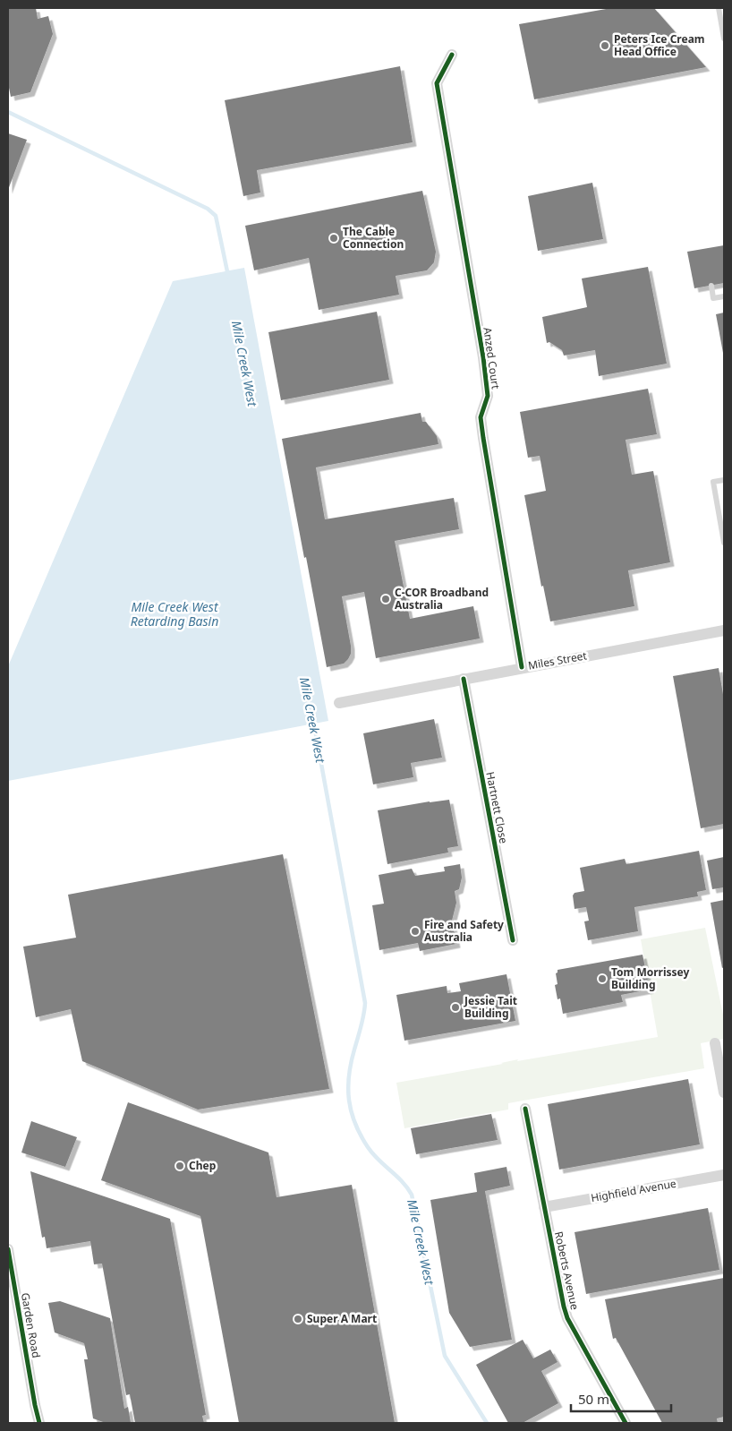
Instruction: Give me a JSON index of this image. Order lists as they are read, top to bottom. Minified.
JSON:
{"streets":{"street":["Anzed Court","Miles Street","Hartnett Close","Highfield Avenue","Roberts Avenue","Garden Road"]},"crossings":[["Anzed Court","Miles Street"],["Miles Street","Hartnett Close"],["Highfield Avenue","Roberts Avenue"]],"water":["Mile Creek West","Mile Creek West Retarding Basin"],"places":["Peters Ice Cream Head Office","The Cable Connection","C-COR Broadband Australia","Fire and Safety Australia","Tom Morrissey Building","Jessie Tait Building","Chep","Super A Mart"],"scale_bar":"50 m"}
